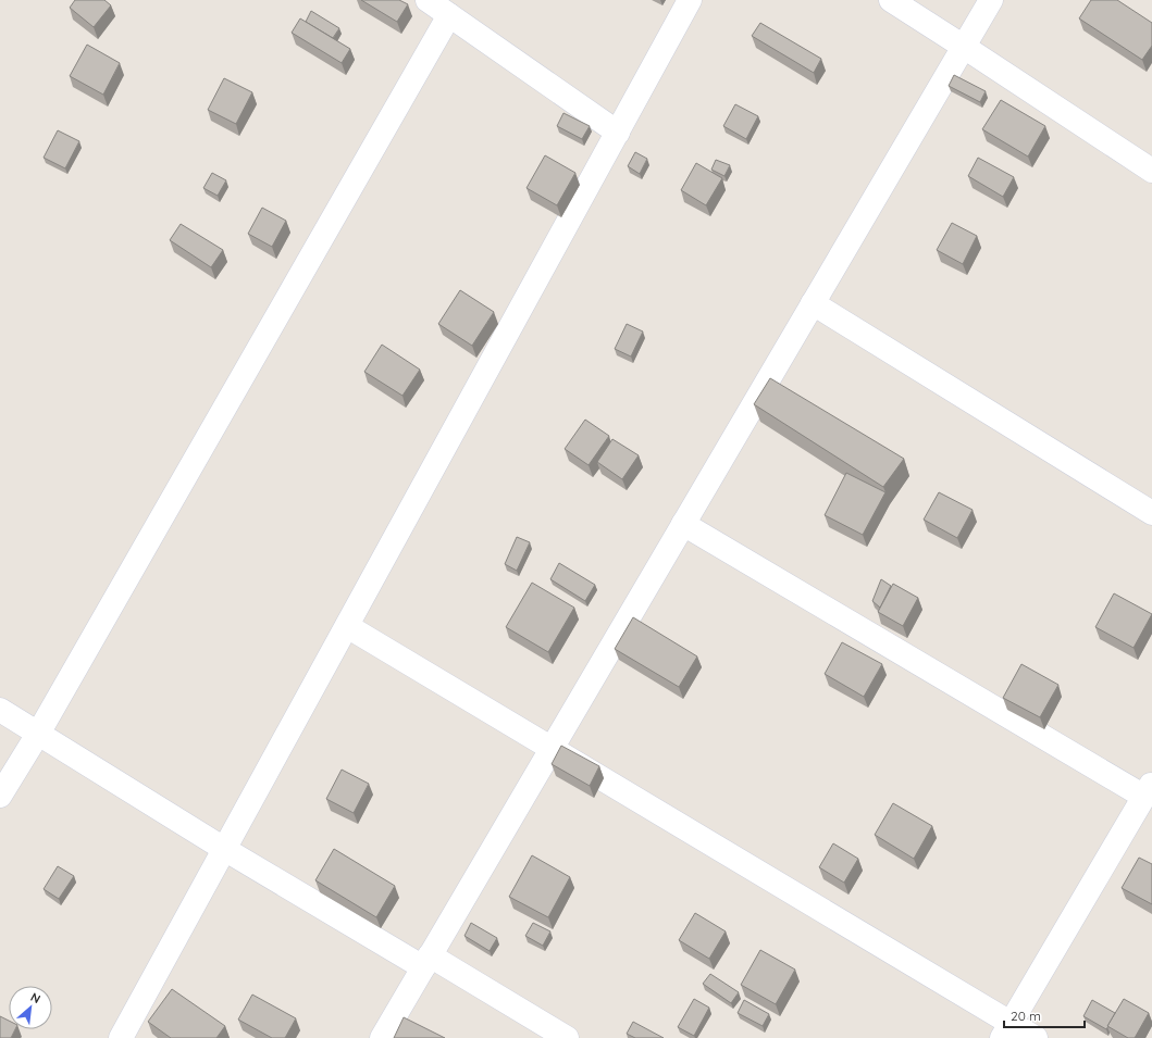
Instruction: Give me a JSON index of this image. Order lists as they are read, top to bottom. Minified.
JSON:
{"scale_bar":"20 m","north":"top right"}
